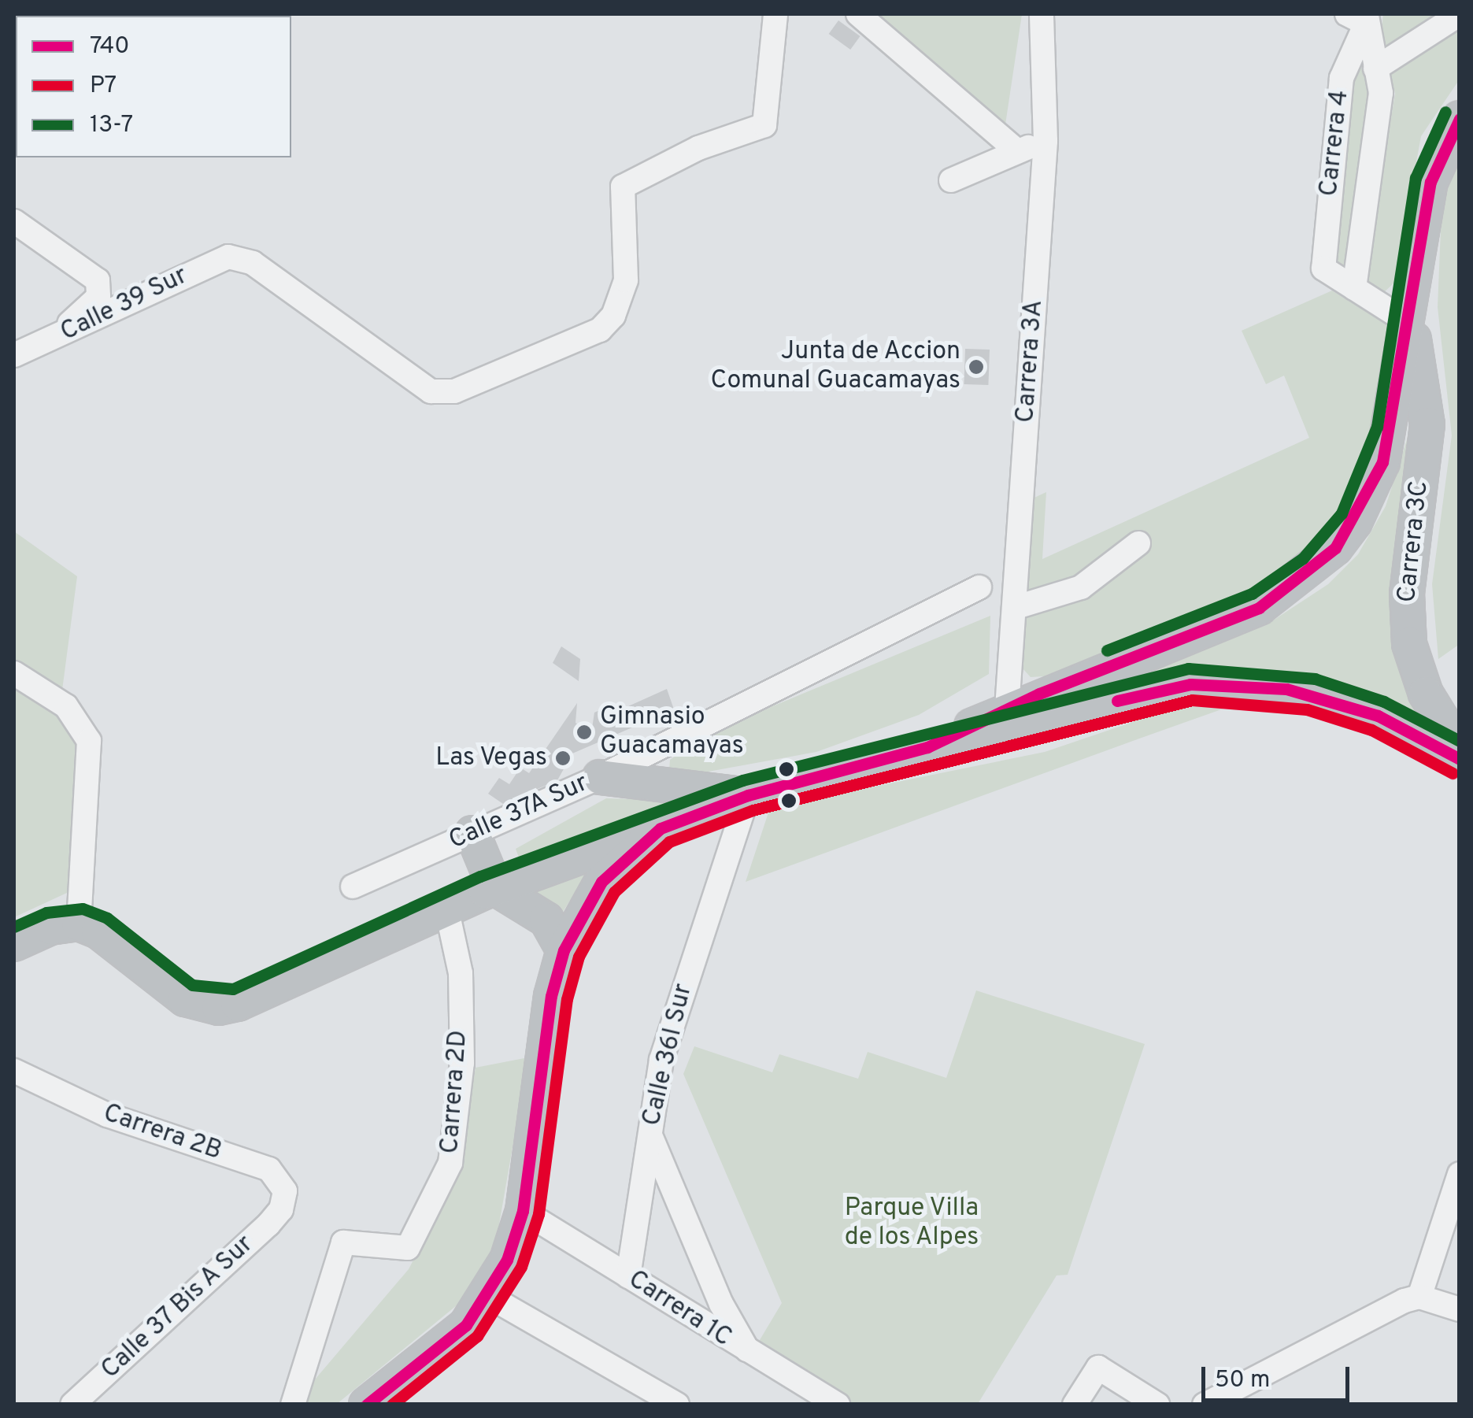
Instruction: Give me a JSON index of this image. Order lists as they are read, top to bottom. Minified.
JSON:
{"streets":{"main road":["Carrera 3C"],"street":["Carrera 4","Calle 39 Sur","Carrera 3A","Calle 37A Sur","Calle 36I Sur","Carrera 2D","Carrera 2B","Calle 37 Bis A Sur","Carrera 1C"]},"crossings":[["Calle 36I Sur","Carrera 1C"],["Carrera 2B","Calle 37 Bis A Sur"]],"parks":["Parque Villa de los Alpes"],"places":["Junta de Accion Comunal Guacamayas","Gimnasio Guacamayas","Las Vegas"],"lines":["transit line 13-7","transit line 740","transit line P7"],"legend":["740","P7","13-7"],"scale_bar":"50 m"}
